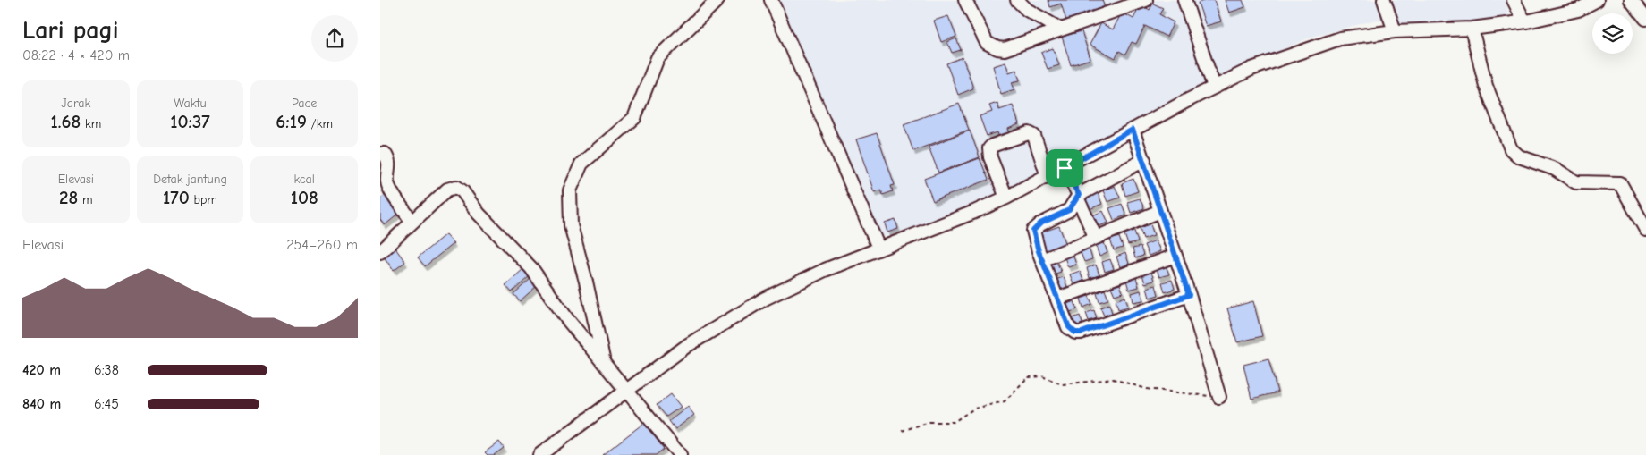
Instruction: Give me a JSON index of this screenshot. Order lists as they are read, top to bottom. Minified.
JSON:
{"page":{"heading":["Lari pagi","08:22 · 4 × 420 m"],"stats":[["Jarak","1.68 km"],["Waktu","10:37"],["Pace","6:19 /km"],["Elevasi","28 m"],["Detak jantung","170 bpm"],["kcal","108"]],"chart":["Elevasi","254–260 m"],"list":[{"name":"420 m","note":"6:38"},{"name":"840 m","note":"6:45"}]}}
